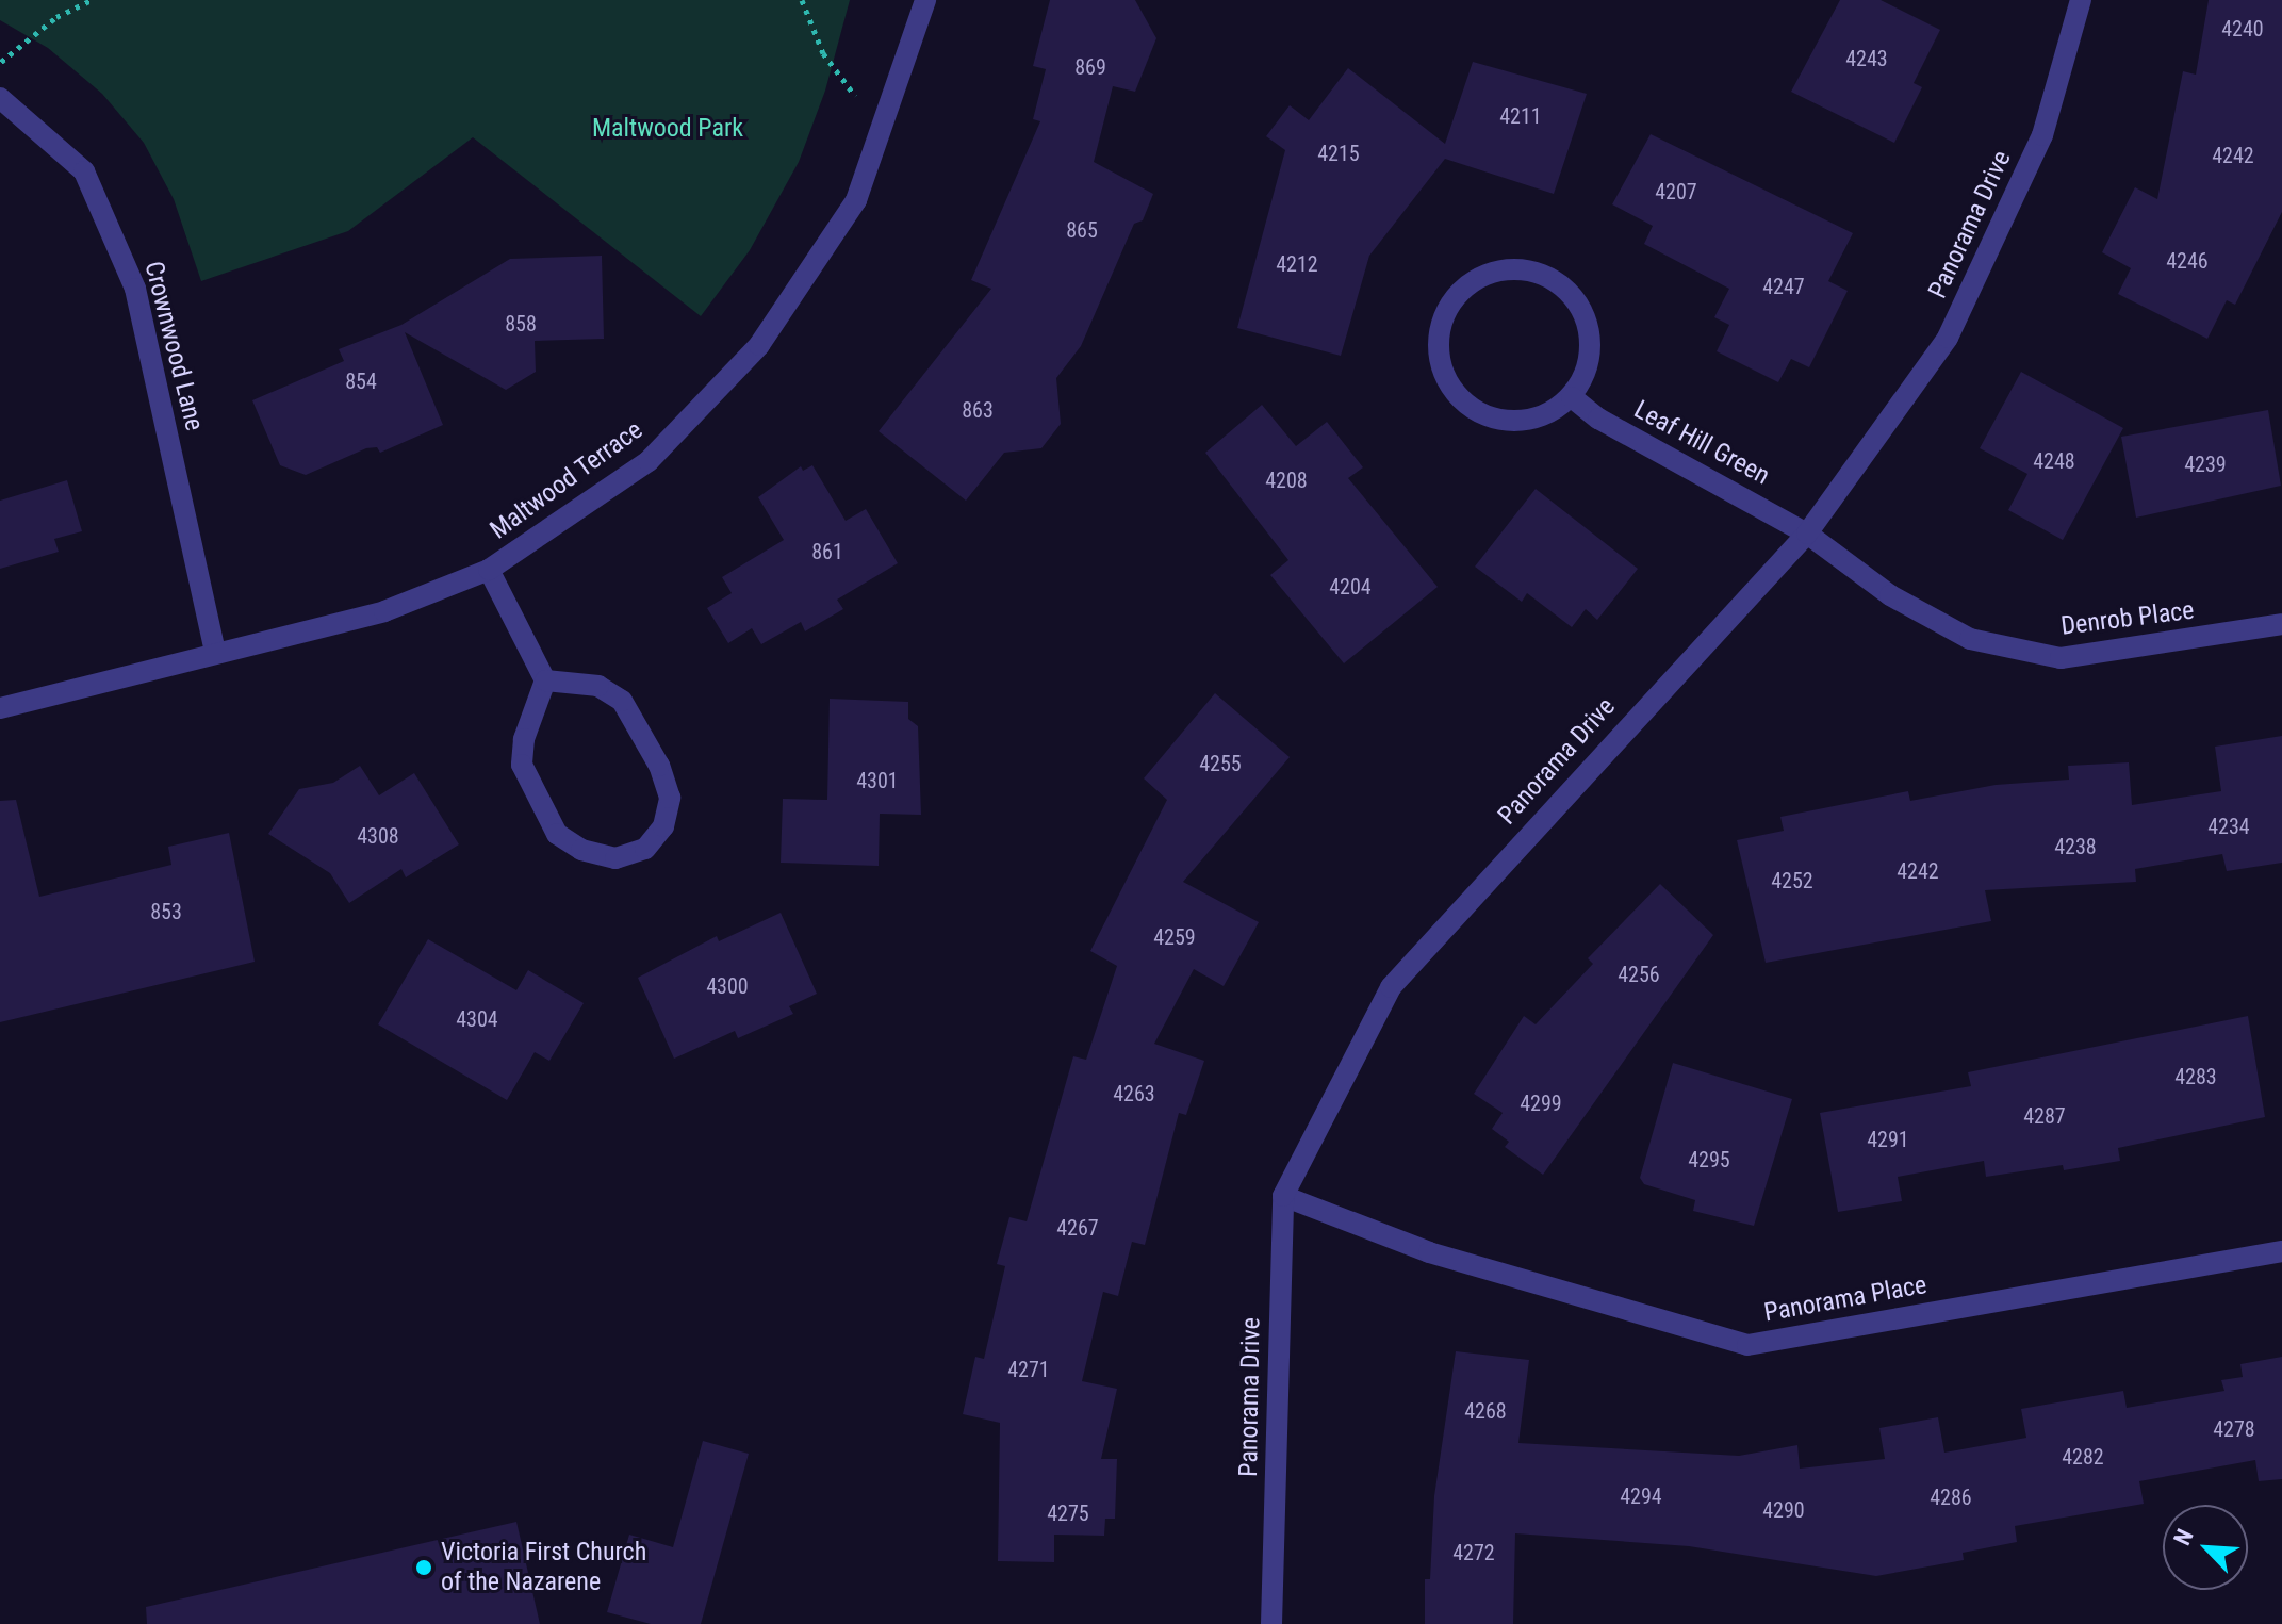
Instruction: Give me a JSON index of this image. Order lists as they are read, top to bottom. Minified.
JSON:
{"streets":{"street":["Panorama Drive","Crownwood Lane","Leaf Hill Green","Maltwood Terrace","Denrob Place","Panorama Place"]},"crossings":[["Panorama Drive","Leaf Hill Green"],["Panorama Drive","Denrob Place"],["Panorama Drive","Panorama Place"],["Crownwood Lane","Maltwood Terrace"],["Leaf Hill Green","Denrob Place"]],"parks":["Maltwood Park"],"places":["Victoria First Church of the Nazarene"],"house_numbers":["4240","4243","869","4211","4215","4242","4207","865","4246","4212","4247","858","854","863","4248","4239","4208","861","4204","4255","4301","4234","4308","4238","4242","4252","853","4259","4256","4300","4304","4283","4263","4299","4287","4291","4295","4267","4271","4268","4278","4282","4294","4286","4290","4275","4272"],"north":"top left"}
